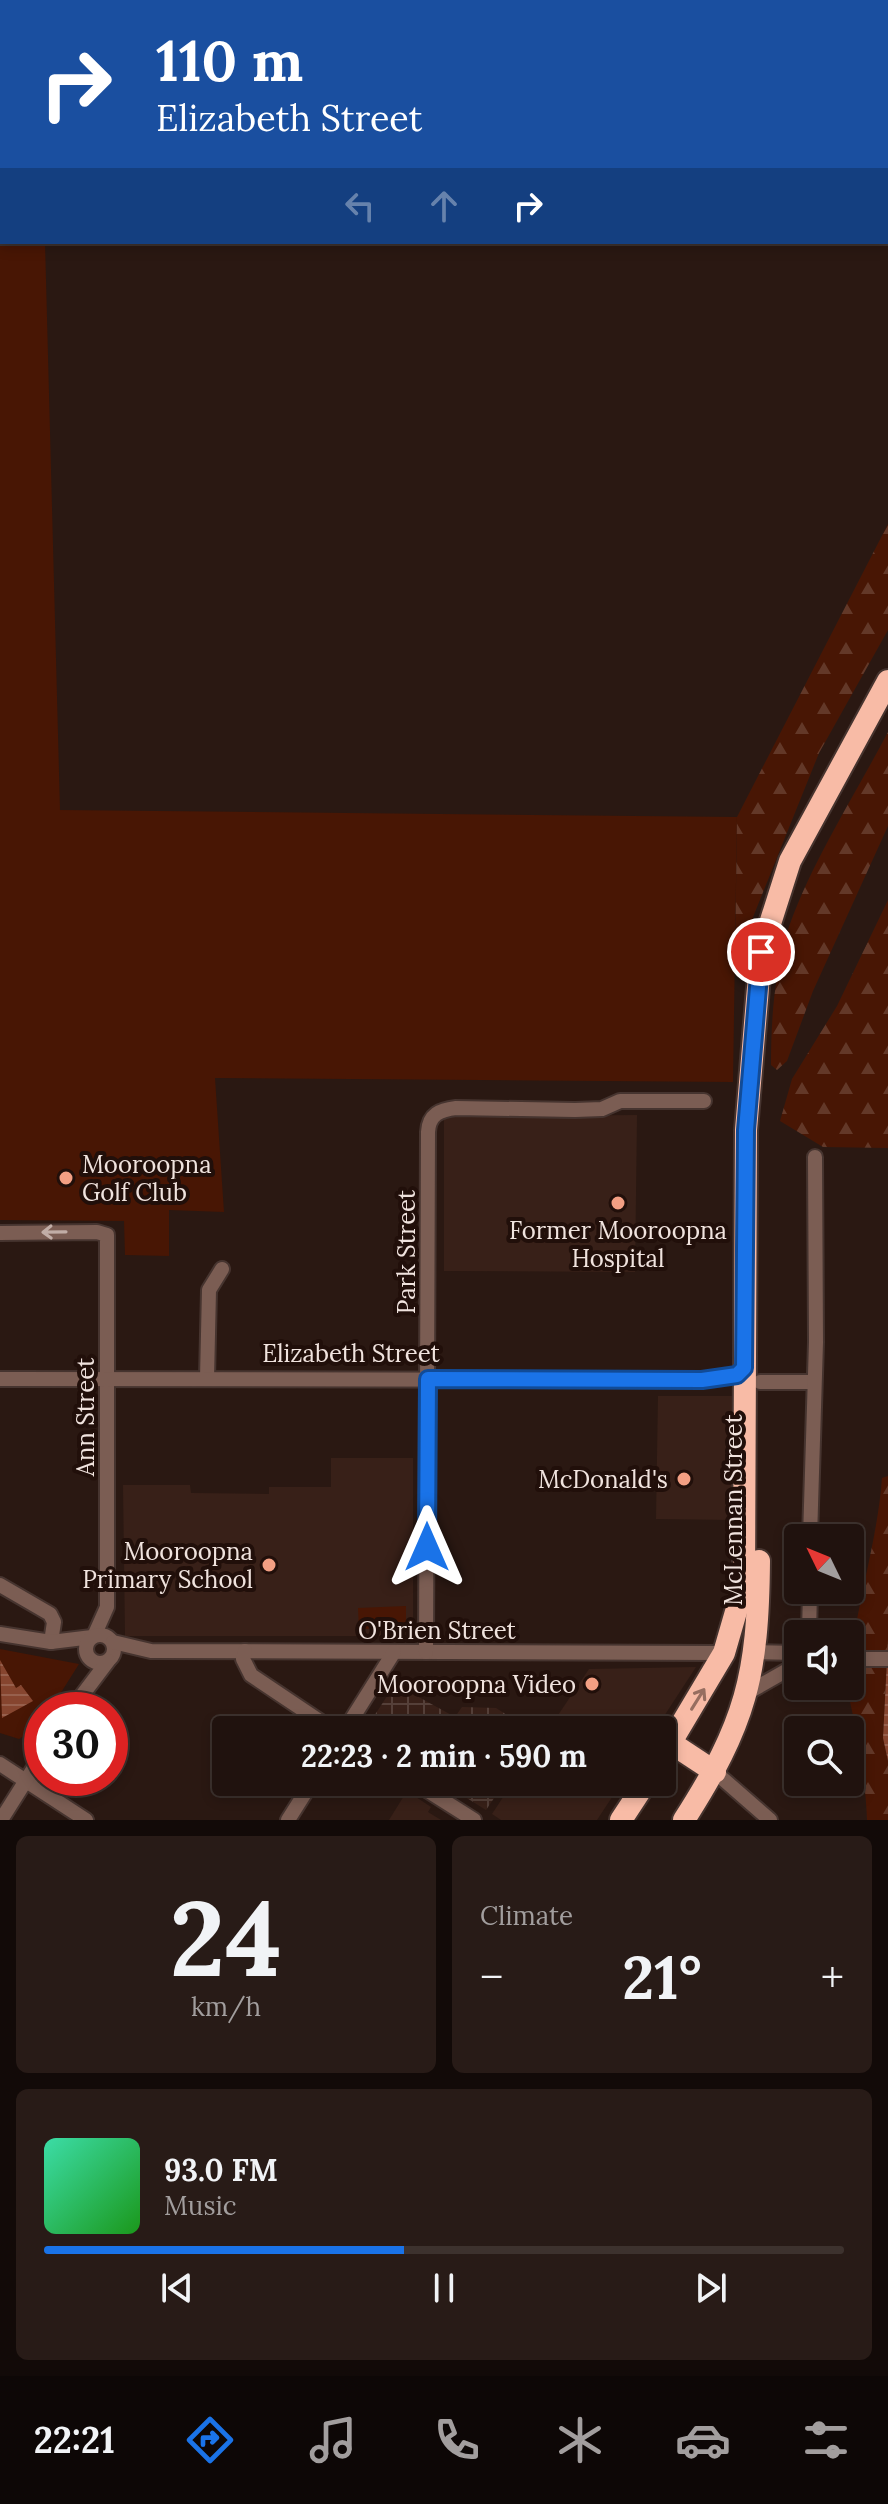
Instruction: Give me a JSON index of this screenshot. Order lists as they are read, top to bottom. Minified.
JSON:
{"streets":{"highway":["McLennan Street"],"street":["Park Street","Elizabeth Street","Ann Street","O'Brien Street"]},"crossings":[["Park Street","Elizabeth Street"],["Park Street","O'Brien Street"],["Elizabeth Street","Ann Street"],["Elizabeth Street","McLennan Street"],["Ann Street","O'Brien Street"],["McLennan Street","O'Brien Street"]],"places":["Mooroopna Golf Club","Former Mooroopna Hospital","McDonald's","Mooroopna Primary School","Mooroopna Video"],"north":"top left","page":{"turn":["110 m","Elizabeth Street"],"limit":"30","trip":"22:23 · 2 min · 590 m","tile":[["24","km/h"],"Climate"],"heat":["−","21°","+"],"song":["93.0 FM","Music"],"tabs":"22:21"}}
